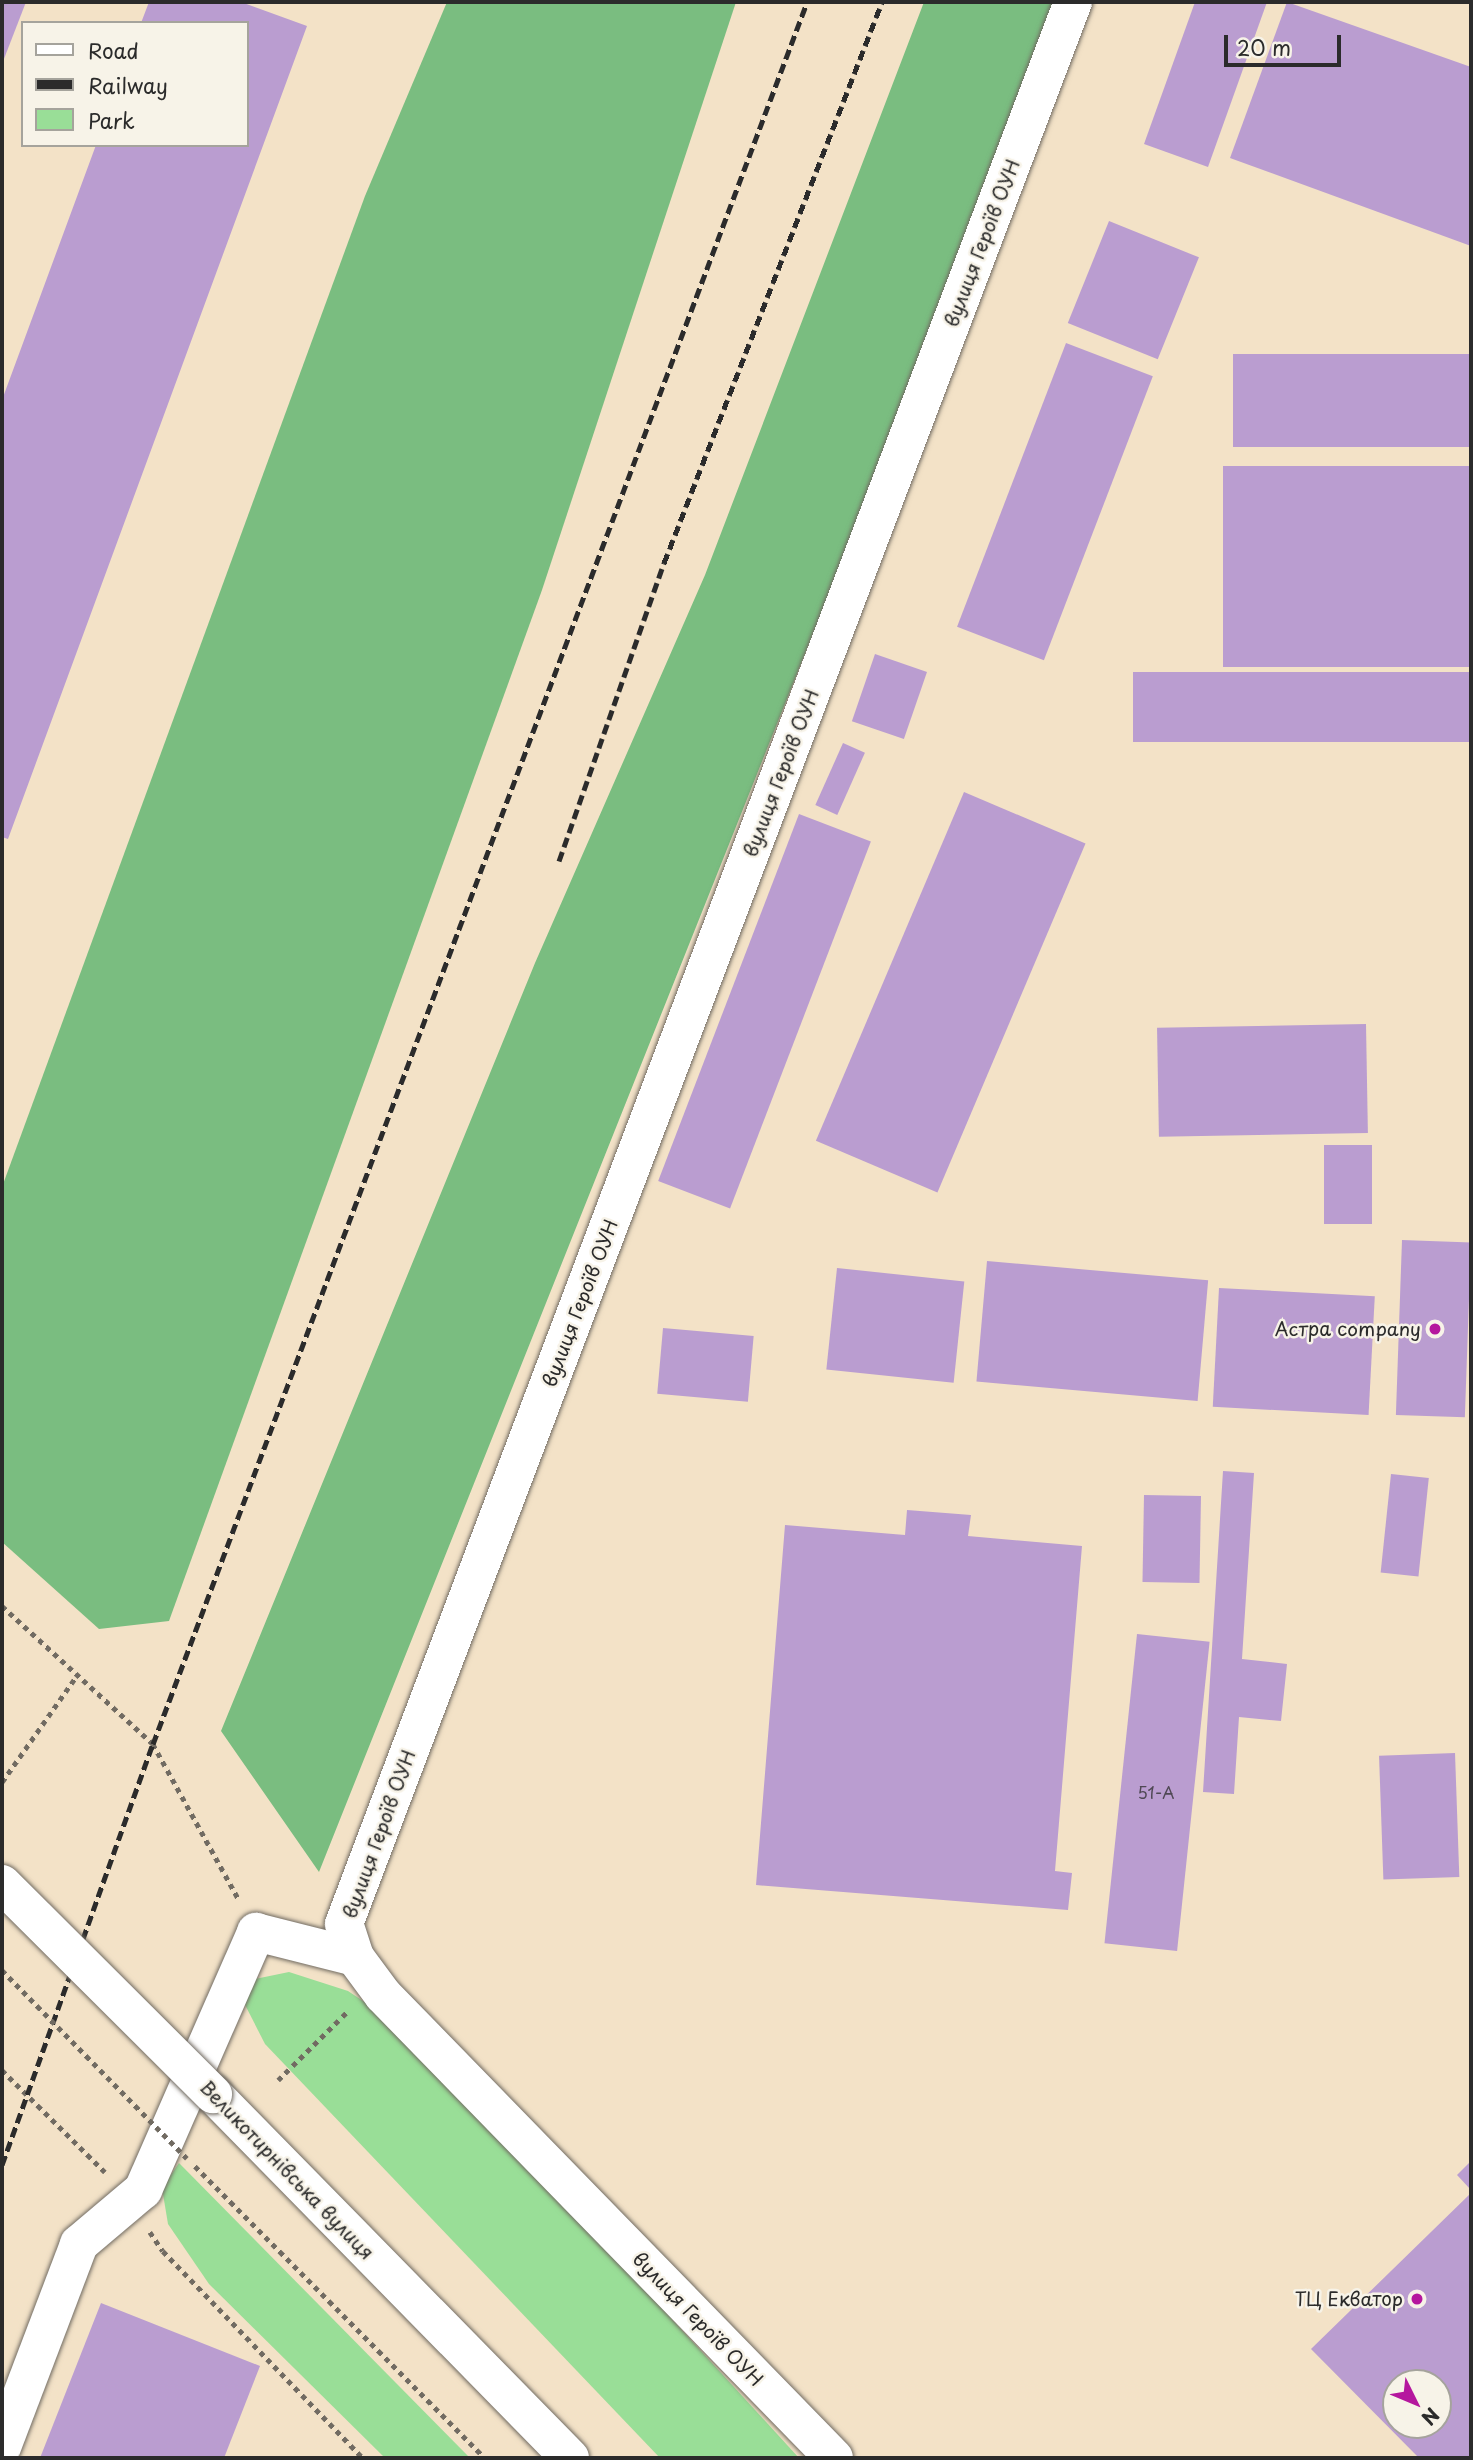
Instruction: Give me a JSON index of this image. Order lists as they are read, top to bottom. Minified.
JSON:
{"streets":{"street":["вулиця Героїв ОУН","Великотирнівська вулиця"]},"places":["Астра company","ТЦ Екватор"],"house_numbers":["51-А"],"legend":["Road","Railway","Park"],"scale_bar":"20 m","north":"bottom right"}
